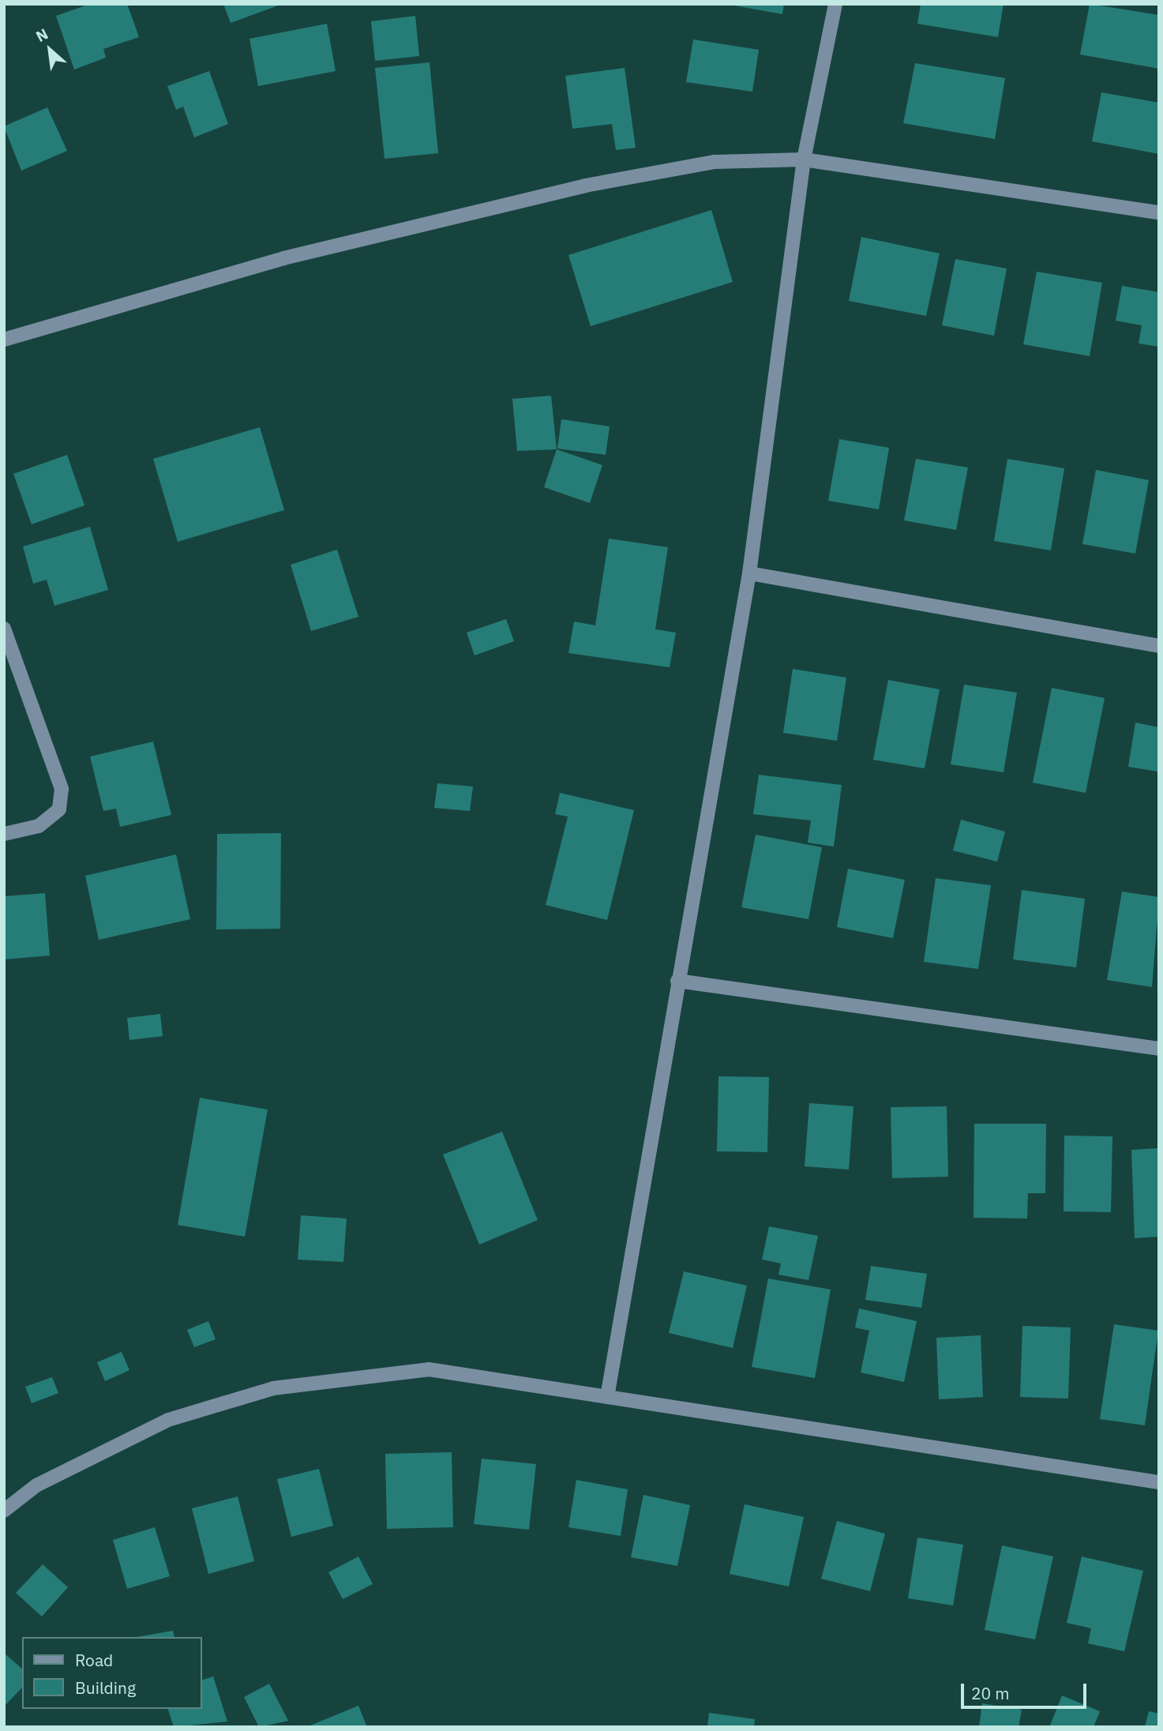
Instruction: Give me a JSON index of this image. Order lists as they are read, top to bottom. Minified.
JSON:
{"legend":["Road","Building"],"scale_bar":"20 m","north":"top left"}
